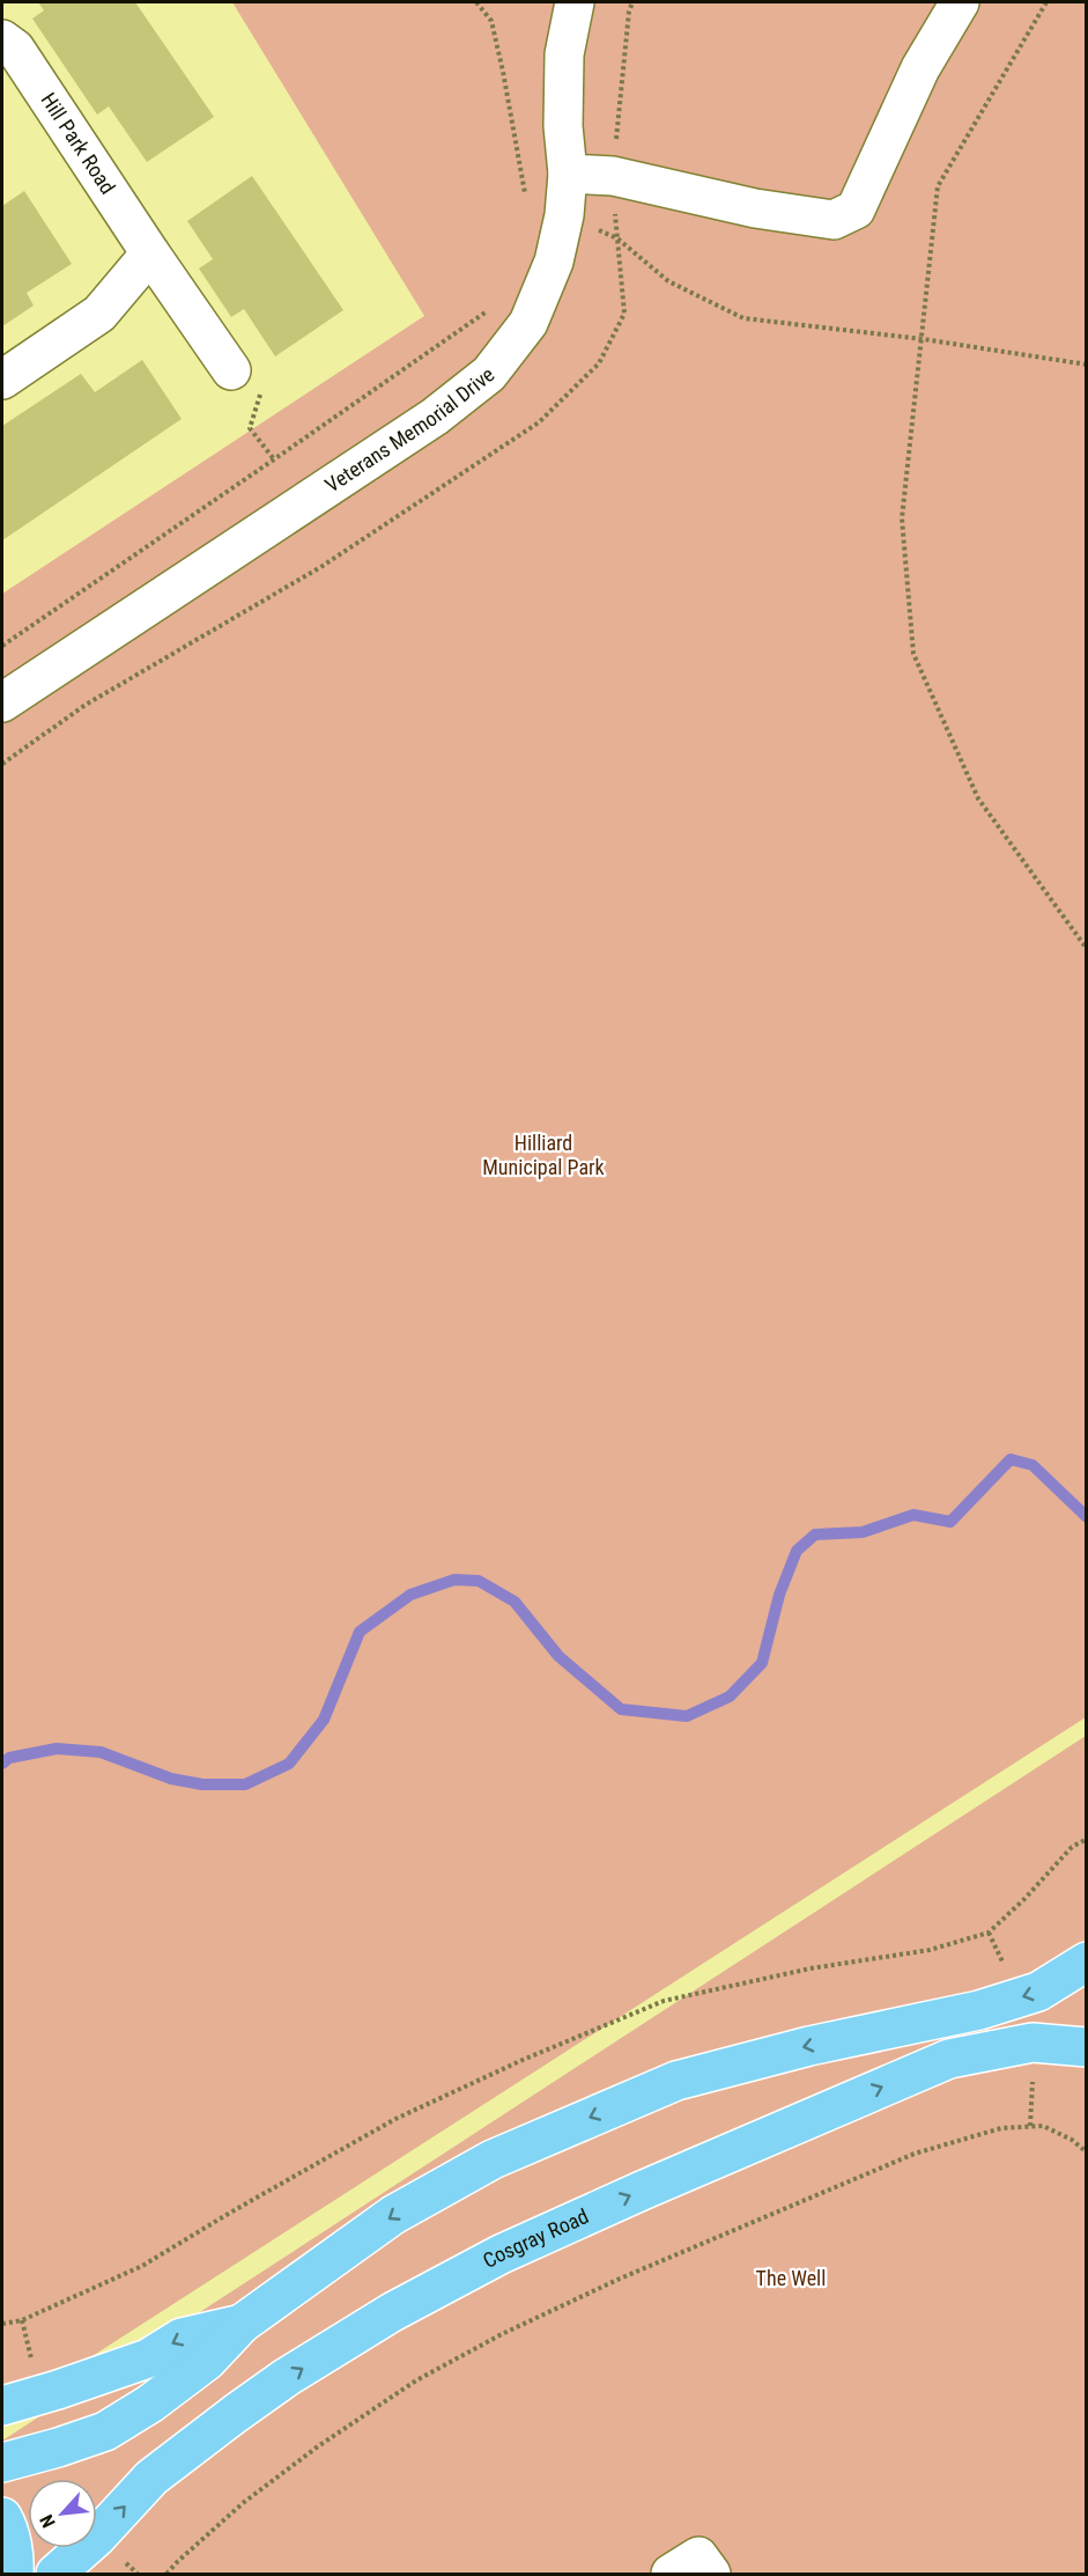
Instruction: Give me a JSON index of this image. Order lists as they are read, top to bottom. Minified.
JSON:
{"streets":{"main road":["Cosgray Road"],"street":["Hill Park Road","Veterans Memorial Drive"]},"parks":["Hilliard Municipal Park","The Well"],"north":"bottom left"}
